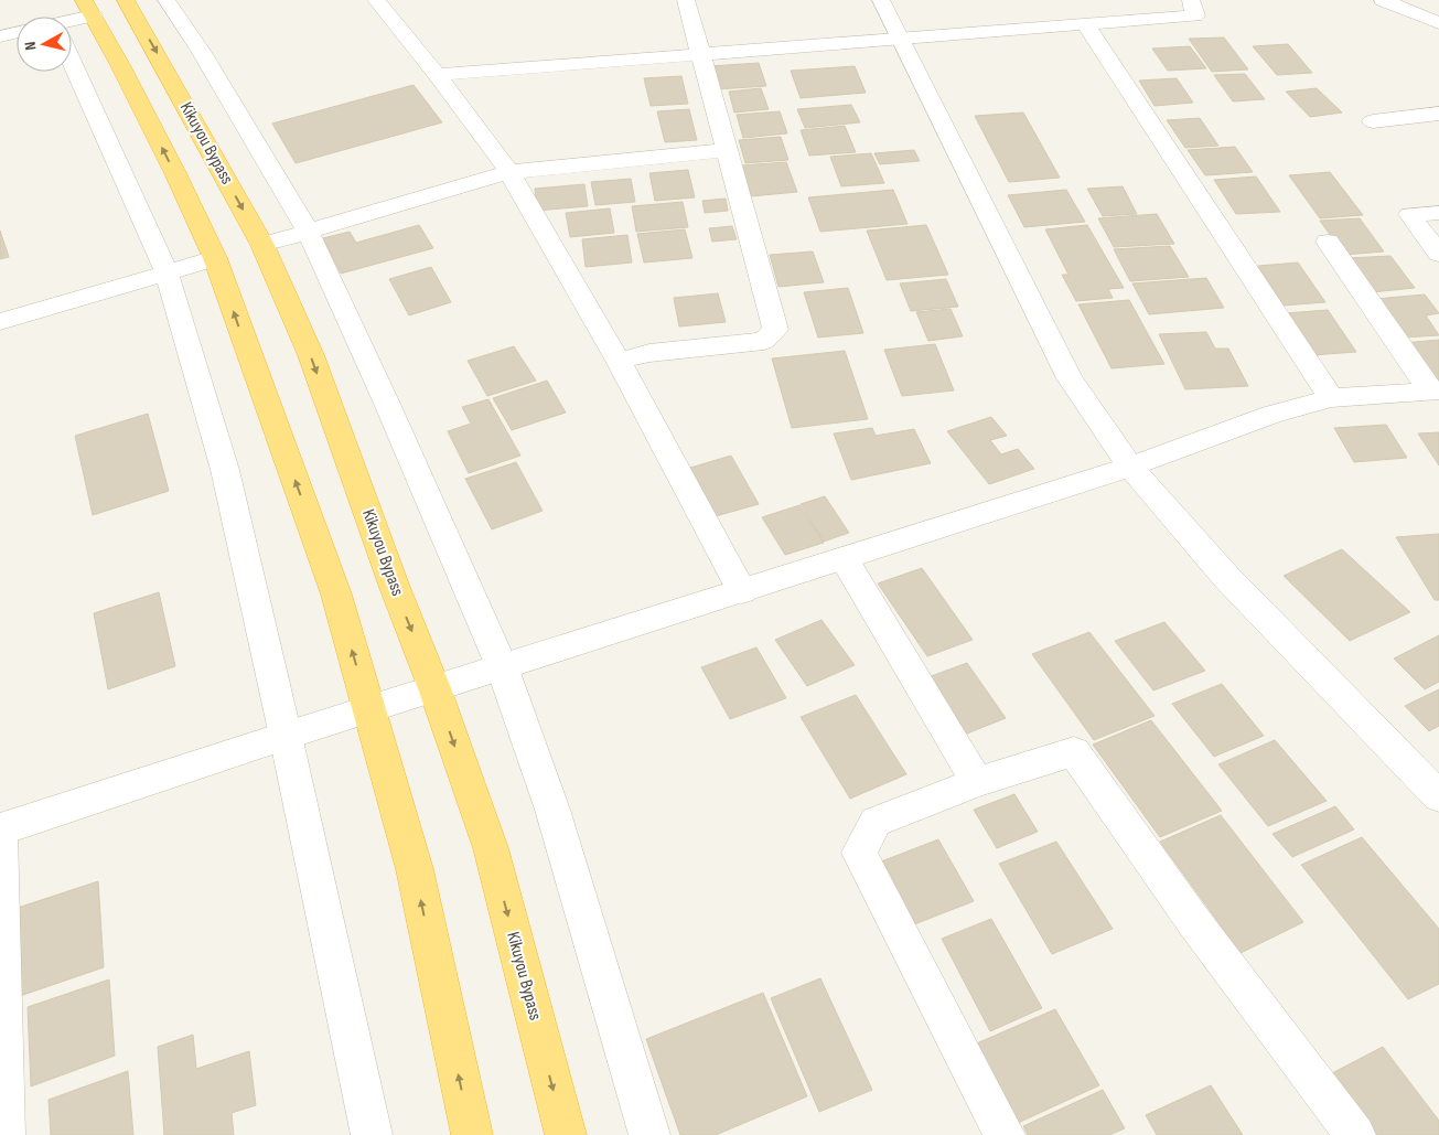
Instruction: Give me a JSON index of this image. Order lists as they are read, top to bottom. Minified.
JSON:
{"streets":{"highway":["Kikuyou Bypass"]},"north":"left"}
